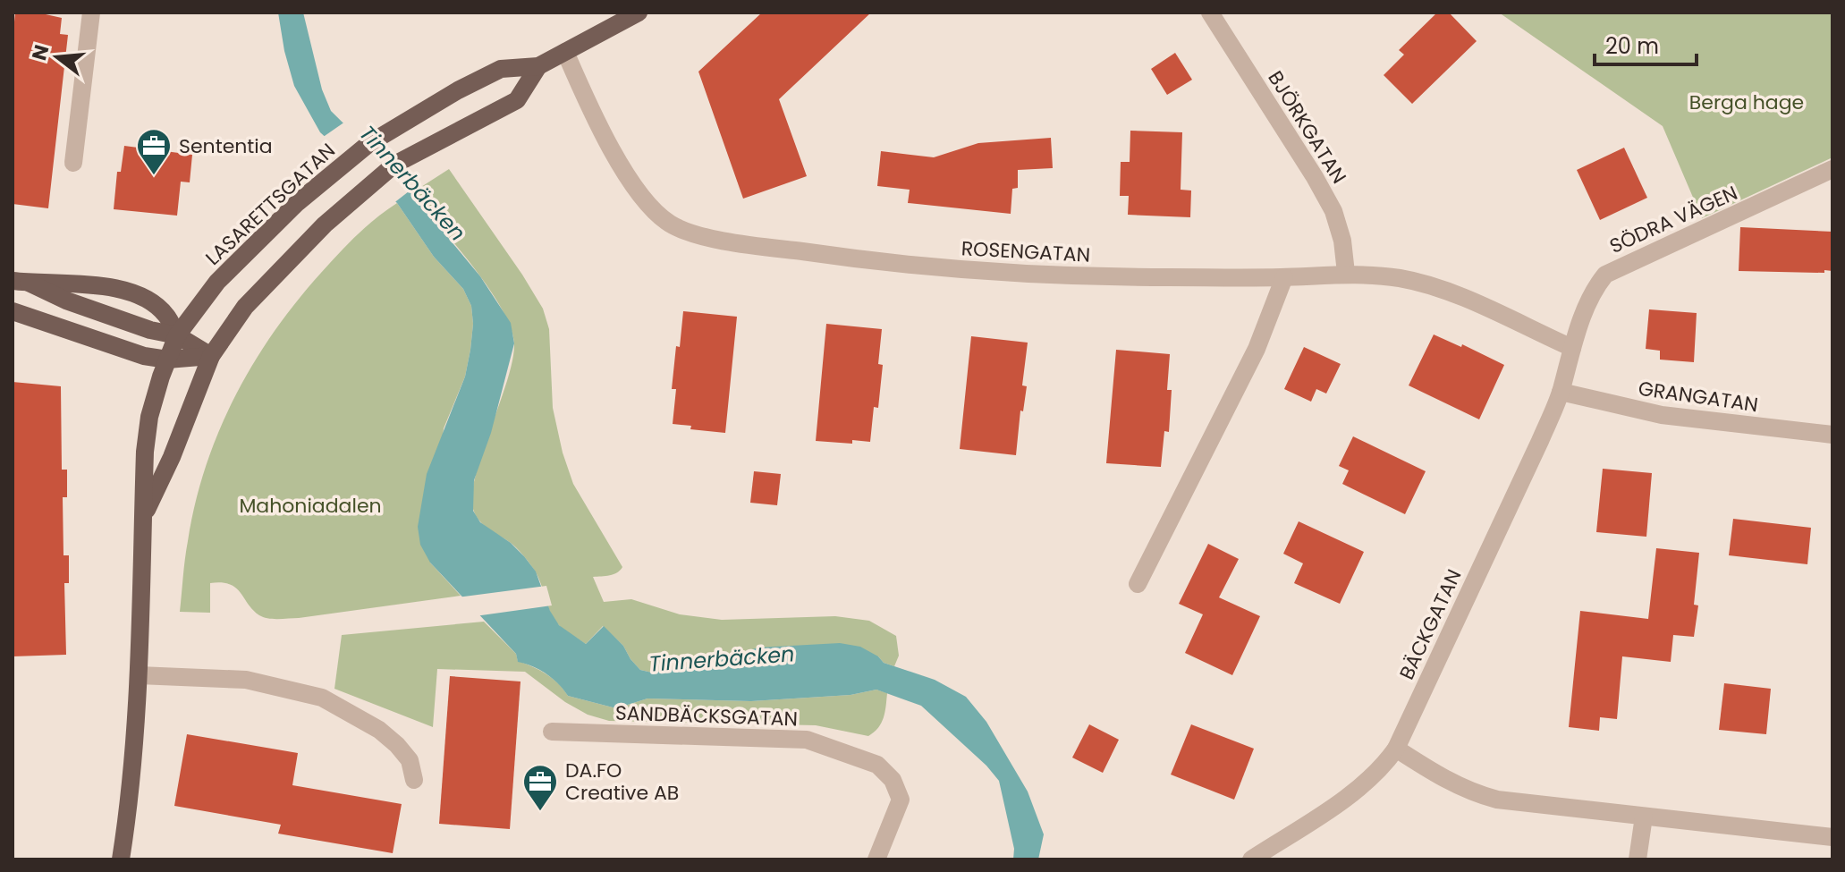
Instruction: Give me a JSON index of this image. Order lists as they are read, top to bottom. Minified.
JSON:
{"streets":{"main road":["LASARETTSGATAN"],"street":["BJÖRKGATAN","SÖDRA VÄGEN","ROSENGATAN","GRANGATAN","BÄCKGATAN","SANDBÄCKSGATAN"]},"crossings":[["BJÖRKGATAN","ROSENGATAN"],["LASARETTSGATAN","ROSENGATAN"],["SÖDRA VÄGEN","ROSENGATAN"],["SÖDRA VÄGEN","BÄCKGATAN"],["ROSENGATAN","BÄCKGATAN"],["GRANGATAN","BÄCKGATAN"]],"water":["Tinnerbäcken"],"parks":["Berga hage","Mahoniadalen"],"places":{"office":["Sententia","DA.FO Creative AB"]},"scale_bar":"20 m","north":"left"}
